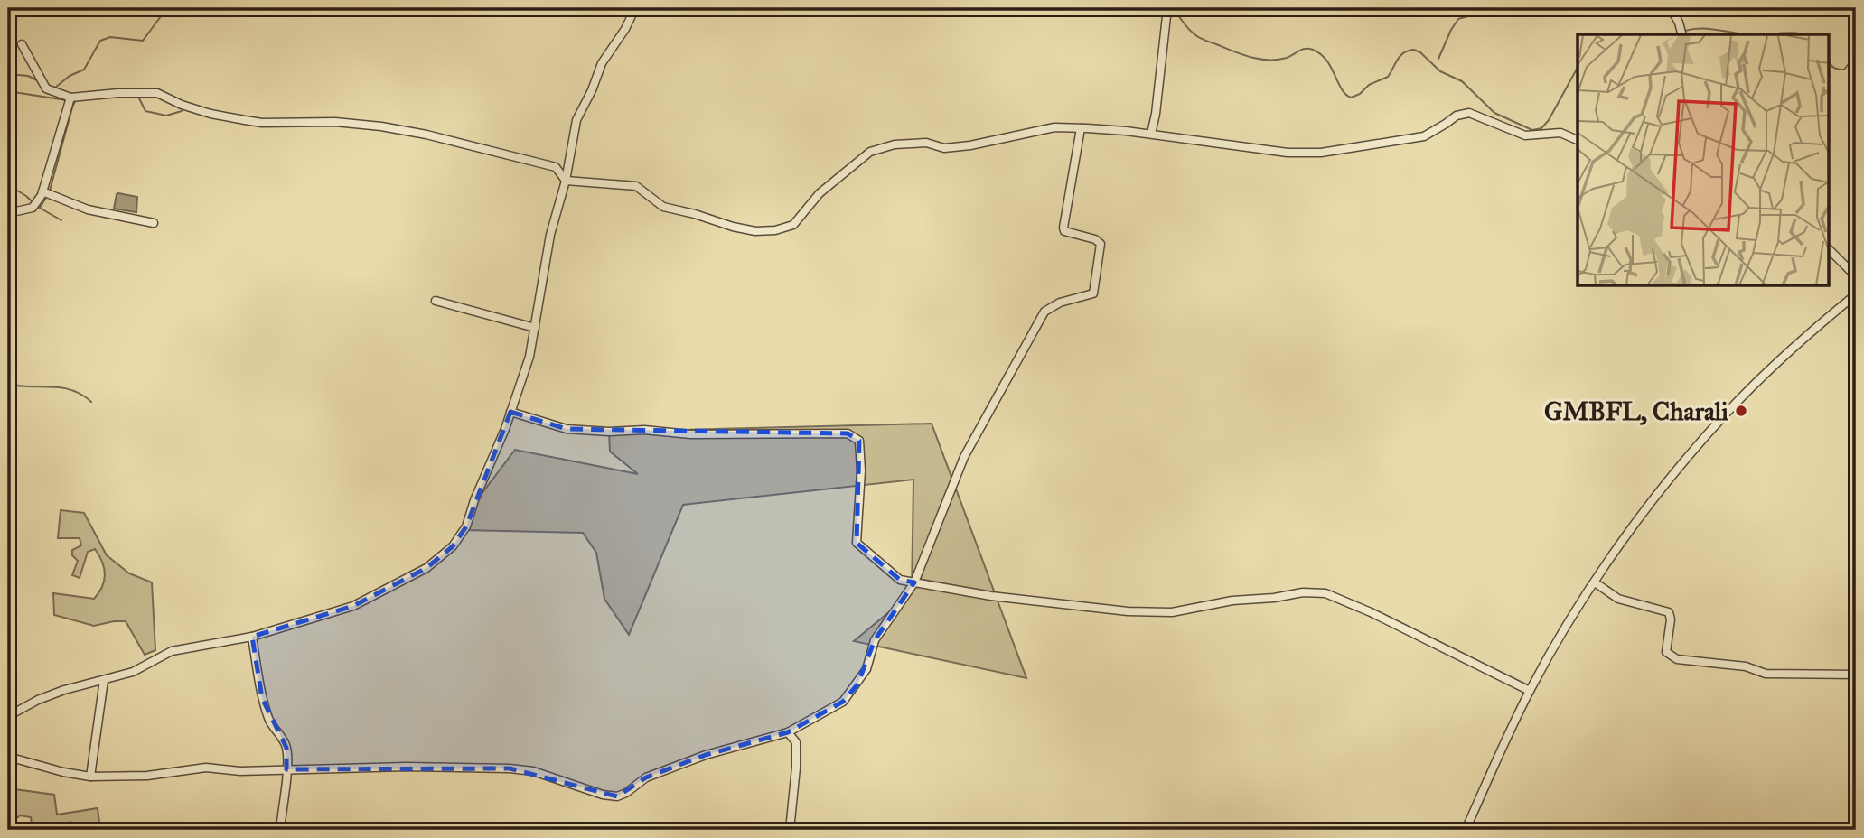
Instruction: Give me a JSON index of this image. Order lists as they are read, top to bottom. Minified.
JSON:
{"places":["GMBFL, Charali"]}
